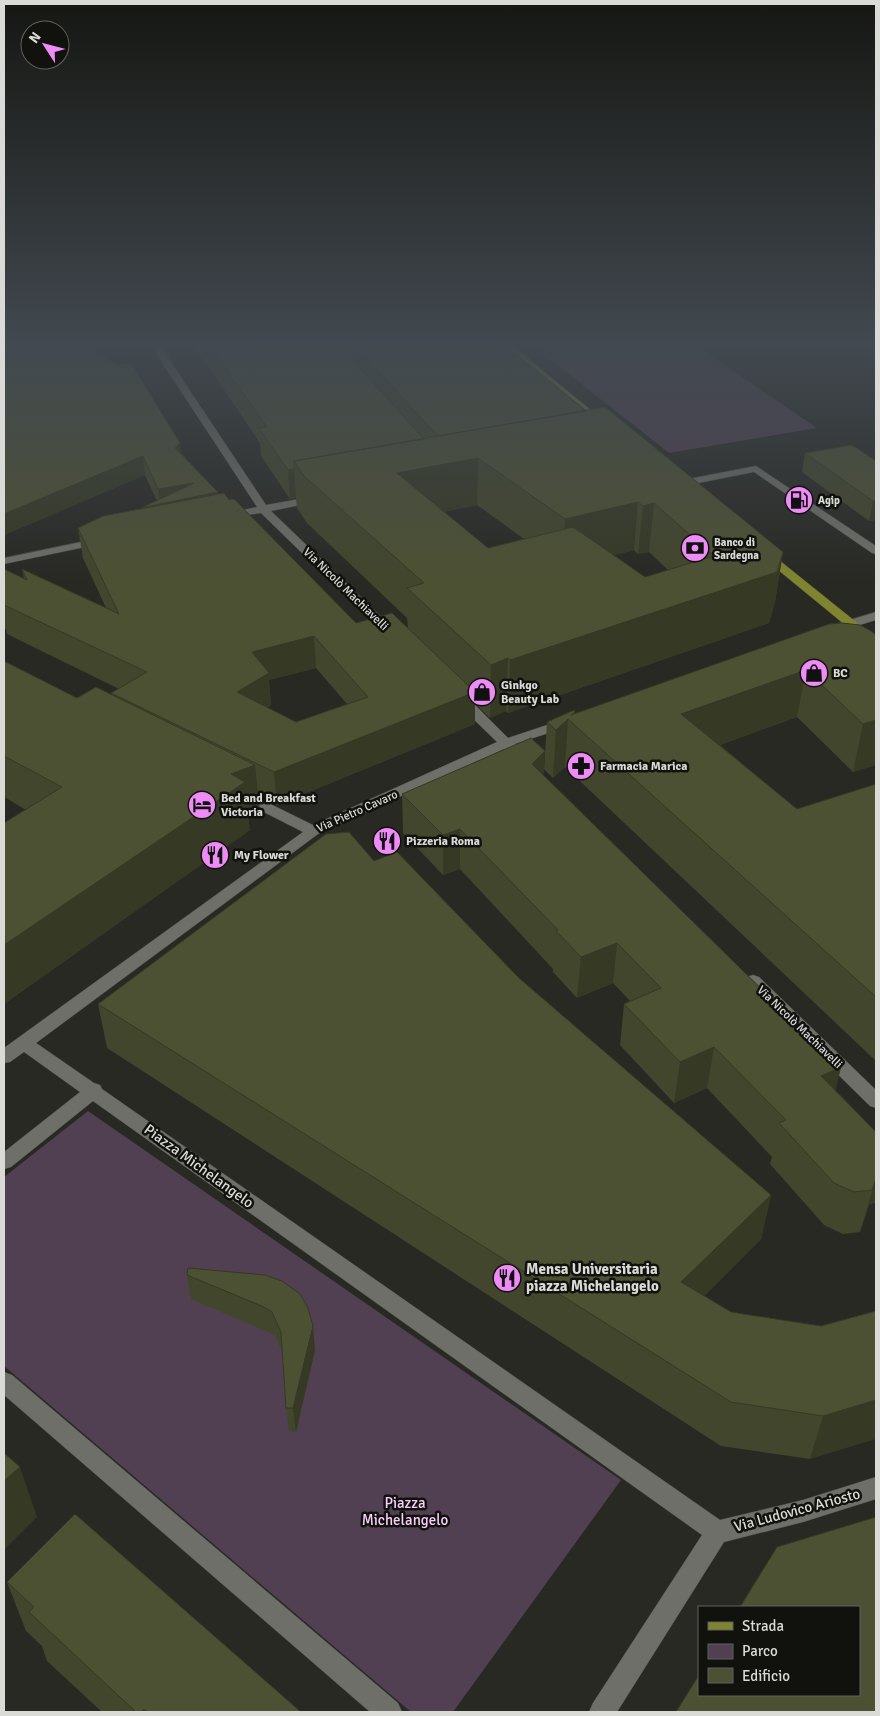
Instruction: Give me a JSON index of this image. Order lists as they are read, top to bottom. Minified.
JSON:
{"streets":{"street":["Via Nicolò Machiavelli","Via Pietro Cavaro","Piazza Michelangelo","Via Ludovico Ariosto"]},"crossings":[["Via Pietro Cavaro","Piazza Michelangelo"],["Piazza Michelangelo","Via Ludovico Ariosto"]],"parks":["Piazza Michelangelo"],"places":{"fuel station":["Agip"],"bank":["Banco di Sardegna"],"shop":["BC","Ginkgo Beauty Lab"],"pharmacy":["Farmacia Marica"],"hotel":["Bed and Breakfast Victoria"],"restaurant":["Pizzeria Roma","My Flower","Mensa Universitaria piazza Michelangelo"]},"legend":["Strada","Parco","Edificio"],"north":"top left"}
